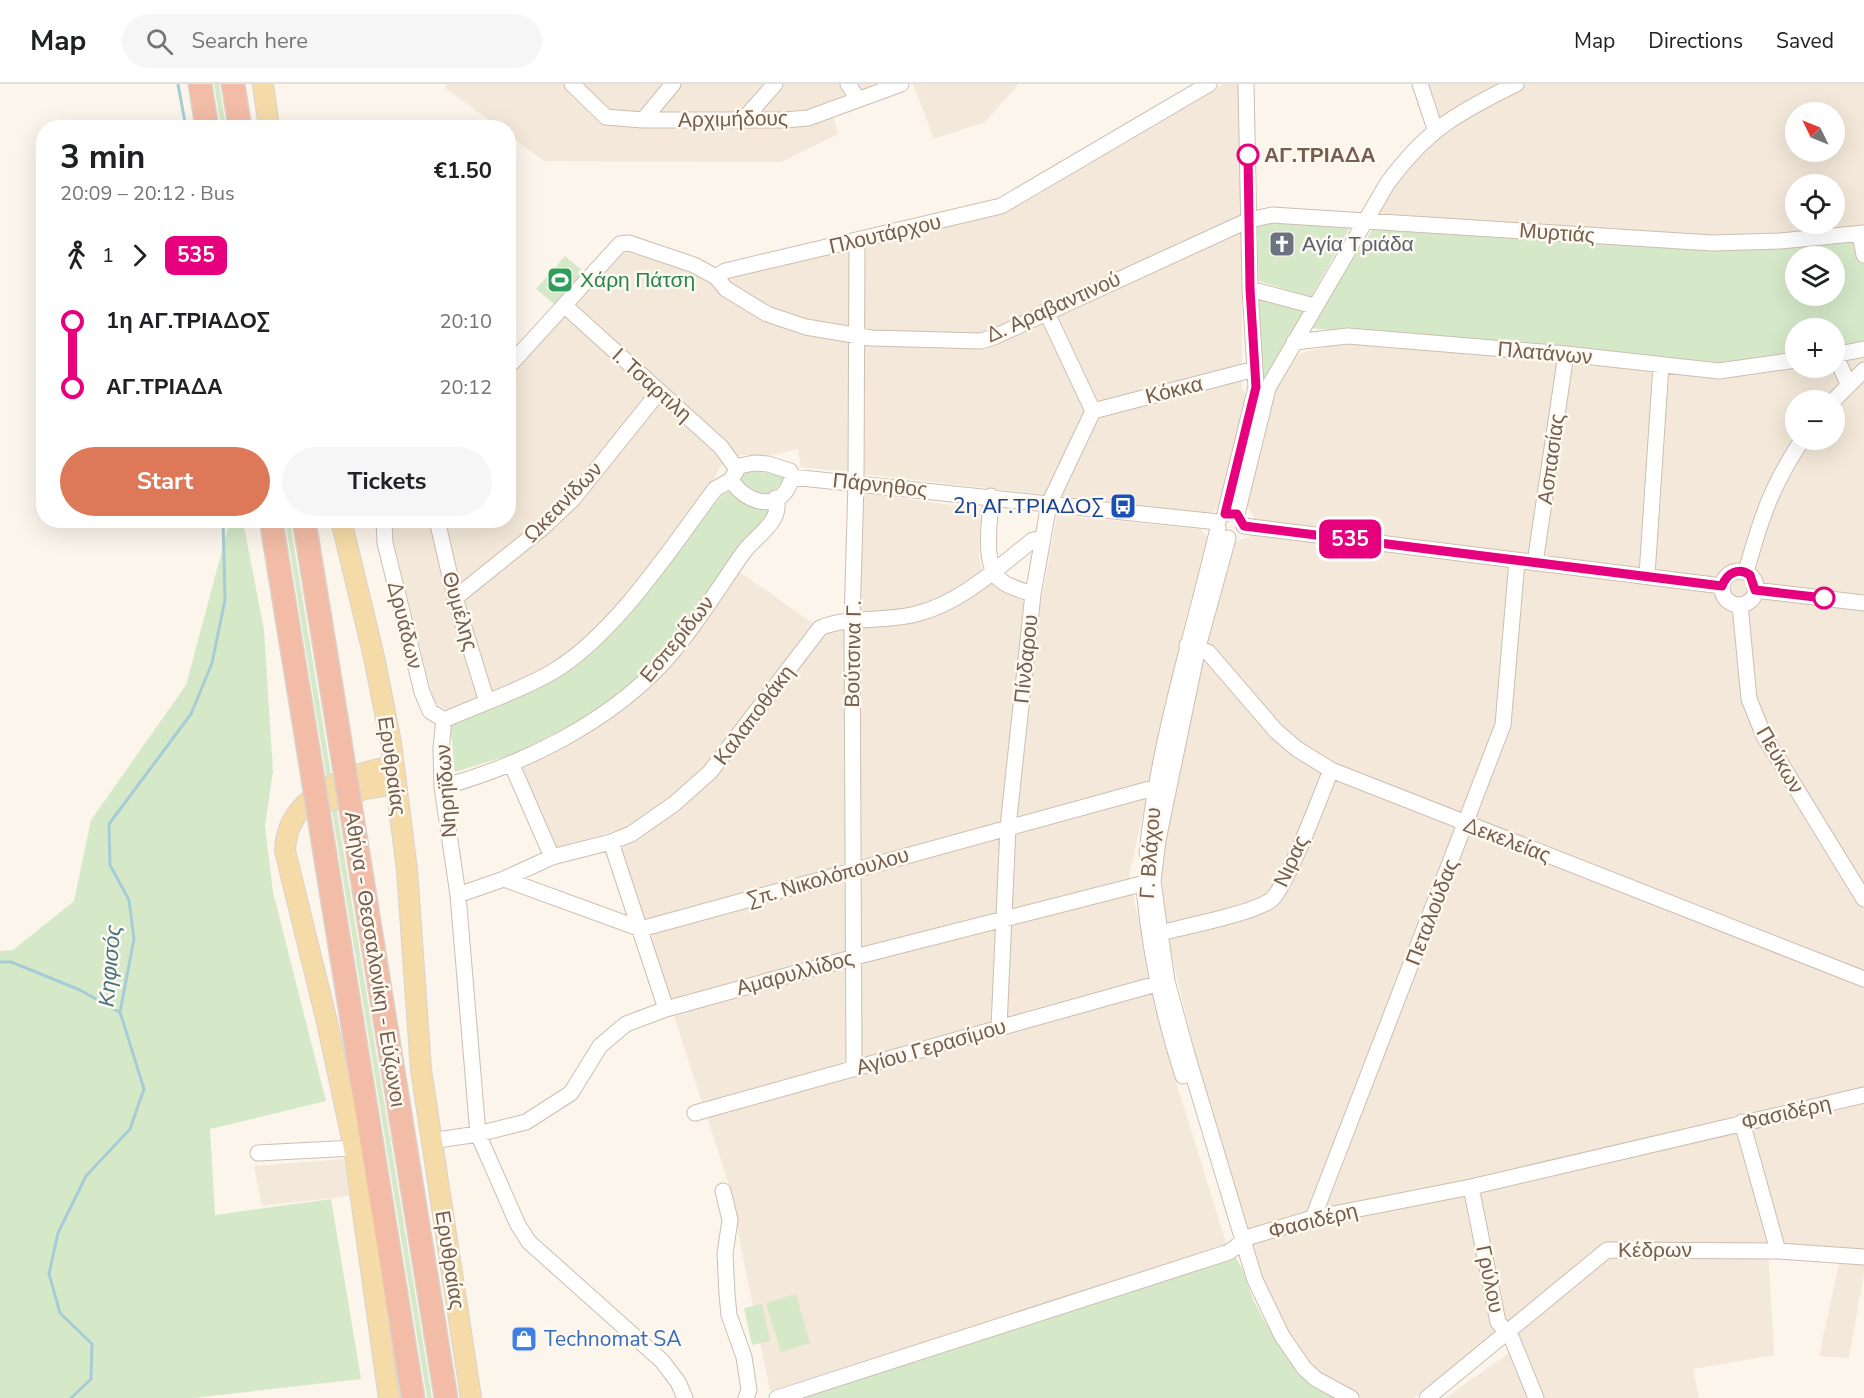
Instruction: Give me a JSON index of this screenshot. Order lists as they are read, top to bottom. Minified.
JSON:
{"streets":{"highway":["Αθήνα - Θεσσαλονίκη - Εύζωνοι"],"main road":["Ερυθραίας"],"street":["Αρχιμήδους","Μυρτιάς","Πλουτάρχου","Δ. Αραβαντινού","Πλατάνων","Ι. Τσαρτιλη","Κόκκα","Ασπασίας","Πάρνηθος","Ωκεανίδων","Θυμέλης","Δρυάδων","Εσπερίδων","Βούτσινα Γ.","Πίνδαρου","Καλαποθάκη","Πεύκων","Νηρηϊδων","Δεκελείας","Γ. Βλάχου","Νιρας","Σπ. Νικολόπουλου","Πεταλούδας","Αμαρυλλίδος","Αγίου Γερασίμου","Φασιδέρη","Κέδρων","Γρύλου"]},"crossings":[["Μυρτιάς","Δ. Αραβαντινού"],["Πλουτάρχου","Δ. Αραβαντινού"],["Πλουτάρχου","Βούτσινα Γ."],["Δ. Αραβαντινού","Βούτσινα Γ."],["Πλατάνων","Ασπασίας"],["Ι. Τσαρτιλη","Πάρνηθος"],["Ι. Τσαρτιλη","Ωκεανίδων"],["Ι. Τσαρτιλη","Εσπερίδων"],["Ι. Τσαρτιλη","Νηρηϊδων"],["Κόκκα","Πίνδαρου"],["Ασπασίας","Πάρνηθος"],["Πάρνηθος","Εσπερίδων"],["Πάρνηθος","Βούτσινα Γ."],["Πάρνηθος","Πίνδαρου"],["Πάρνηθος","Πεύκων"],["Πάρνηθος","Νηρηϊδων"],["Πάρνηθος","Γ. Βλάχου"],["Πάρνηθος","Πεταλούδας"],["Ωκεανίδων","Θυμέλης"],["Θυμέλης","Νηρηϊδων"],["Δρυάδων","Νηρηϊδων"],["Εσπερίδων","Νηρηϊδων"],["Βούτσινα Γ.","Καλαποθάκη"],["Βούτσινα Γ.","Σπ. Νικολόπουλου"],["Βούτσινα Γ.","Αμαρυλλίδος"],["Βούτσινα Γ.","Αγίου Γερασίμου"],["Πίνδαρου","Καλαποθάκη"],["Πίνδαρου","Σπ. Νικολόπουλου"],["Πίνδαρου","Αμαρυλλίδος"],["Πίνδαρου","Αγίου Γερασίμου"],["Καλαποθάκη","Νηρηϊδων"],["Ερυθραίας","Αμαρυλλίδος"],["Νηρηϊδων","Αμαρυλλίδος"],["Δεκελείας","Γ. Βλάχου"],["Δεκελείας","Νιρας"],["Δεκελείας","Πεταλούδας"],["Γ. Βλάχου","Νιρας"],["Γ. Βλάχου","Σπ. Νικολόπουλου"],["Γ. Βλάχου","Αμαρυλλίδος"],["Γ. Βλάχου","Αγίου Γερασίμου"],["Γ. Βλάχου","Φασιδέρη"],["Πεταλούδας","Φασιδέρη"],["Φασιδέρη","Γρύλου"],["Κέδρων","Γρύλου"]],"water":["Κηφισός"],"places":{"other":["ΑΓ.ΤΡΙΑΔΑ"],"church":["Αγία Τριάδα"],"sports":["Χάρη Πάτση"],"bus stop":["2η ΑΓ.ΤΡΙΑΔΟΣ"],"shop":["Technomat SA"]},"lines":["bus line 535"],"north":"top left","page":{"header":"Map","search":"Search here","nav":["Map","Directions","Saved"],"on_map":"535","map_buttons":["+","−"],"heading":["3 min","20:09 – 20:12 · Bus","€1.50"],"legs":["1","535"],"list":[{"name":"1η ΑΓ.ΤΡΙΑΔΟΣ","value":"20:10"},{"name":"ΑΓ.ΤΡΙΑΔΑ","value":"20:12"}],"buttons":["Start","Tickets"]}}
